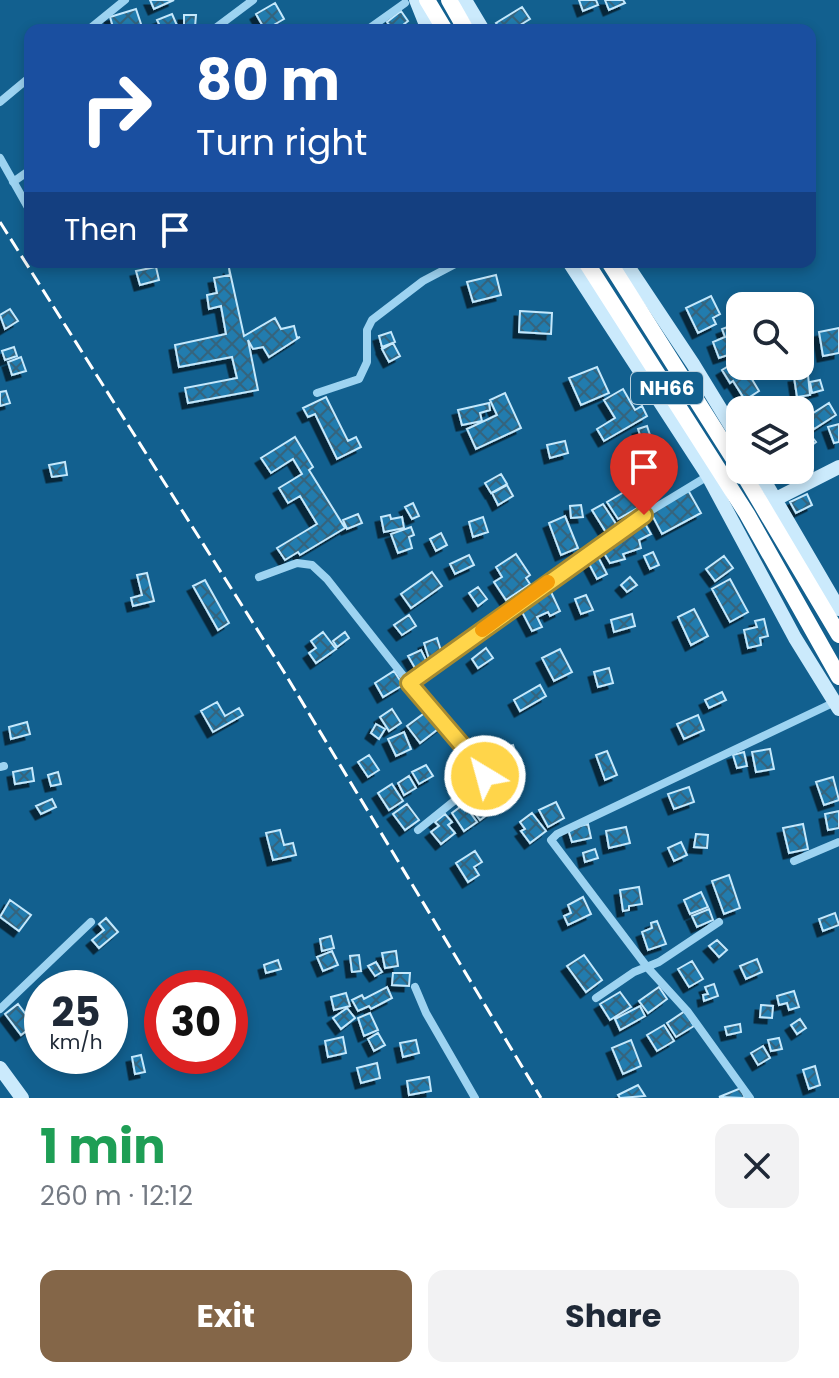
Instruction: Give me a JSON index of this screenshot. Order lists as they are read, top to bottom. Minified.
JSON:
{"streets":{"highway":["NH66"]},"page":{"turn":["80 m","Turn right"],"then":"Then","speed":"25 km/h","limit":"30","heading":["1 min","260 m · 12:12"],"buttons":["Exit","Share"]}}
